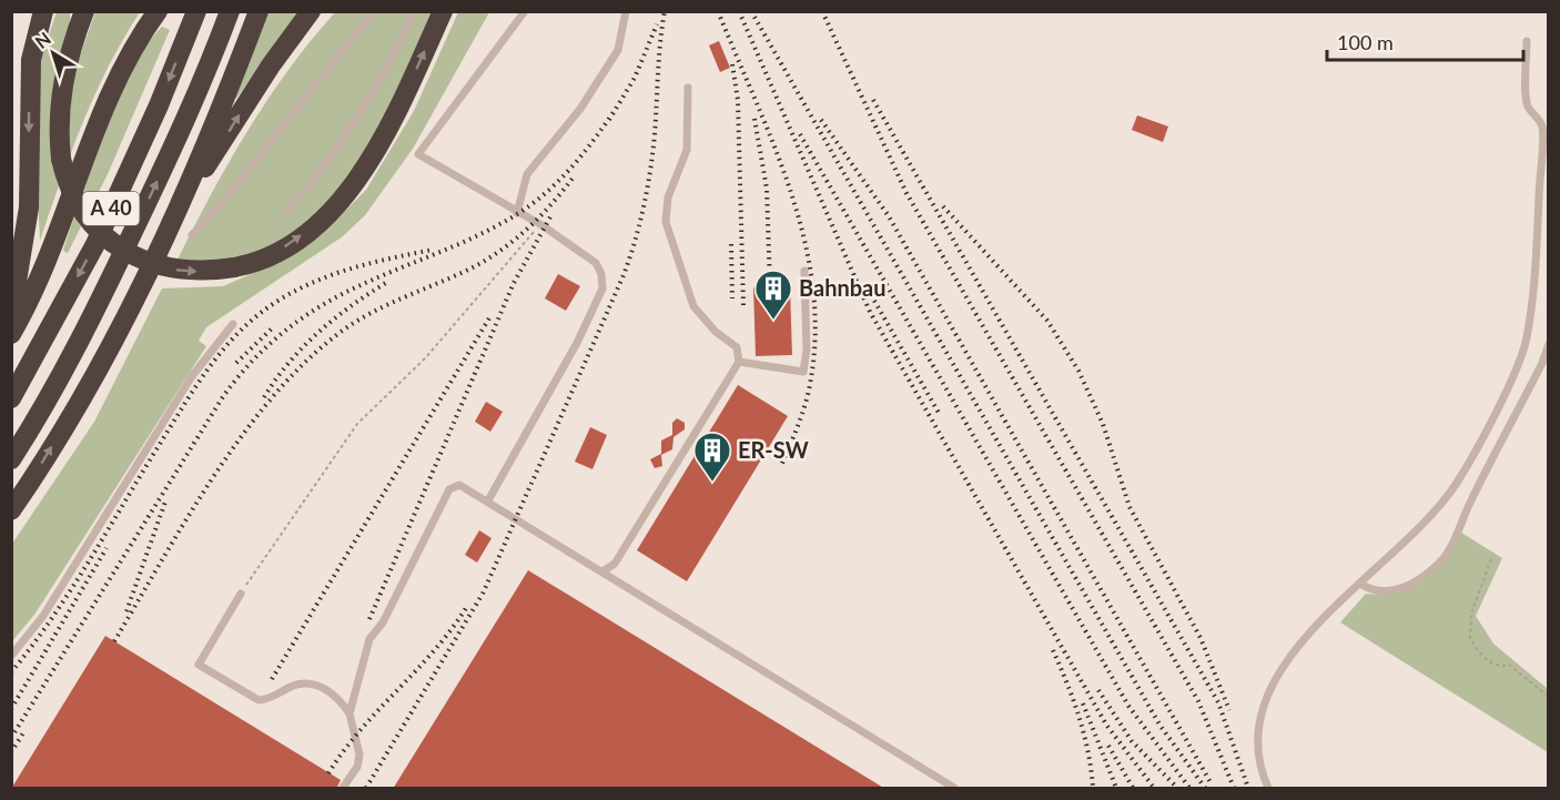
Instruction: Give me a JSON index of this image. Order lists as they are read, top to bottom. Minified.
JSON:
{"streets":{"highway":["A 40"]},"places":{"building":["Bahnbau","ER-SW"]},"scale_bar":"100 m","north":"top left"}
